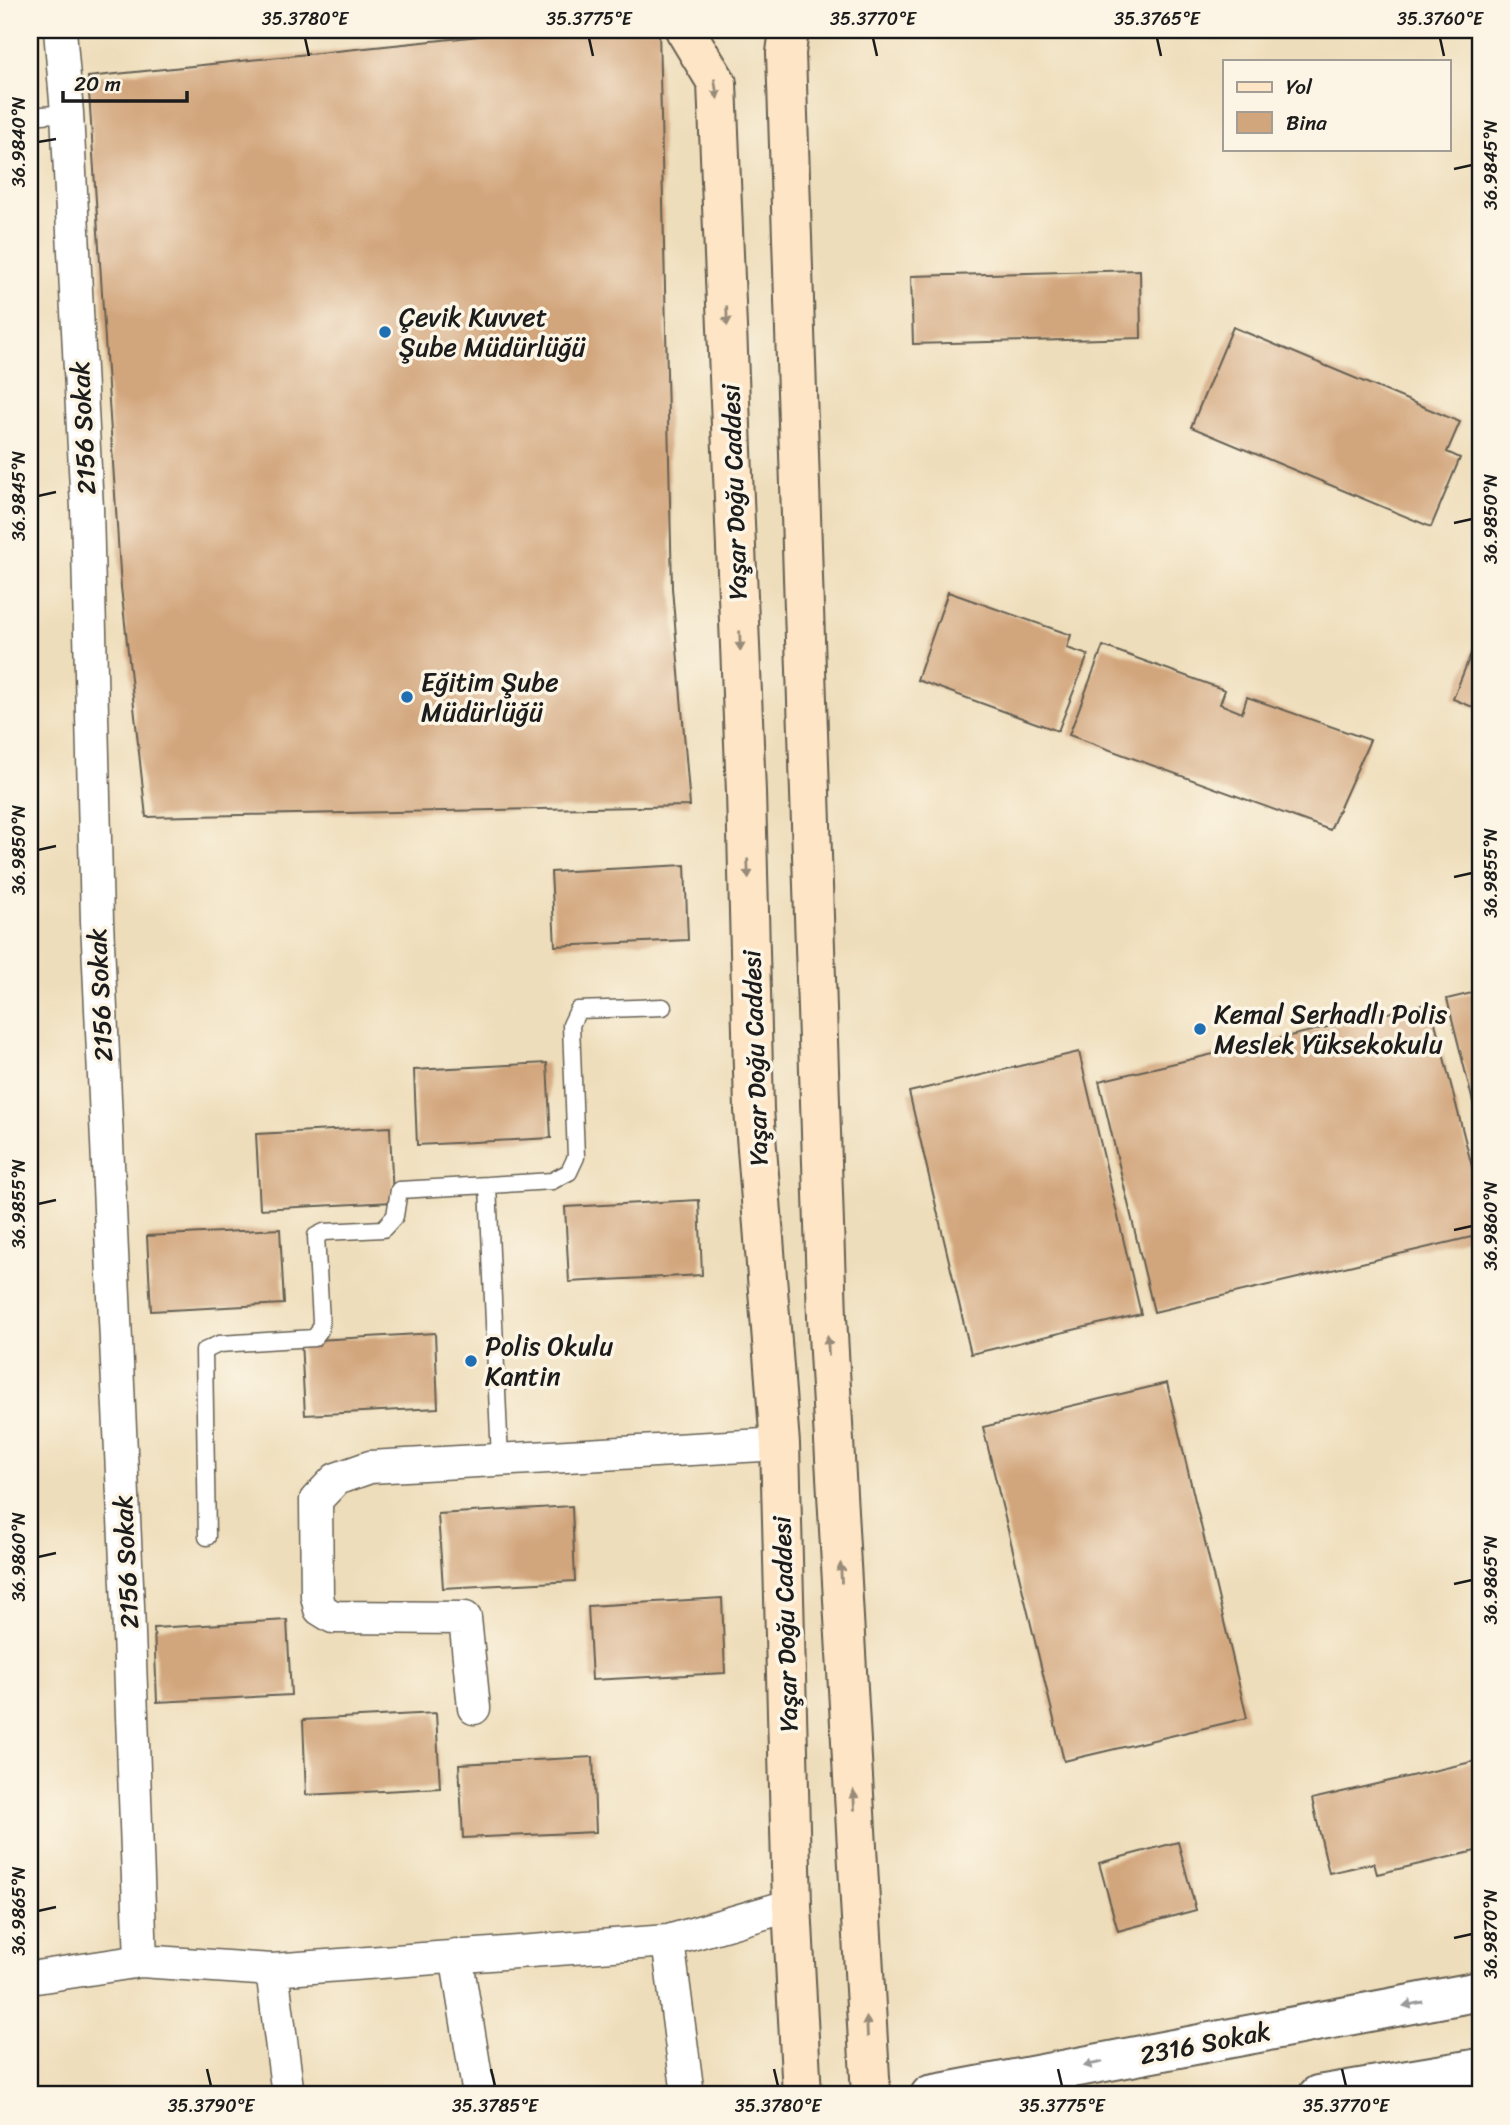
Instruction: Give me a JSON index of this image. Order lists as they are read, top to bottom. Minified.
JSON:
{"streets":{"main road":["Yaşar Doğu Caddesi"],"street":["2156 Sokak","2316 Sokak"]},"one_way":["2316 Sokak"],"places":["Çevik Kuvvet Şube Müdürlüğü","Eğitim Şube Müdürlüğü","Kemal Serhadlı Polis Meslek Yüksekokulu","Polis Okulu Kantin"],"legend":["Yol","Bina"],"scale_bar":"20 m","coordinates":["35.3780°E","35.3775°E","35.3770°E","35.3765°E","35.3760°E","36.9840°N","36.9845°N","36.9850°N","36.9855°N","36.9860°N","36.9865°N","36.9870°N","35.3790°E","35.3785°E"]}
